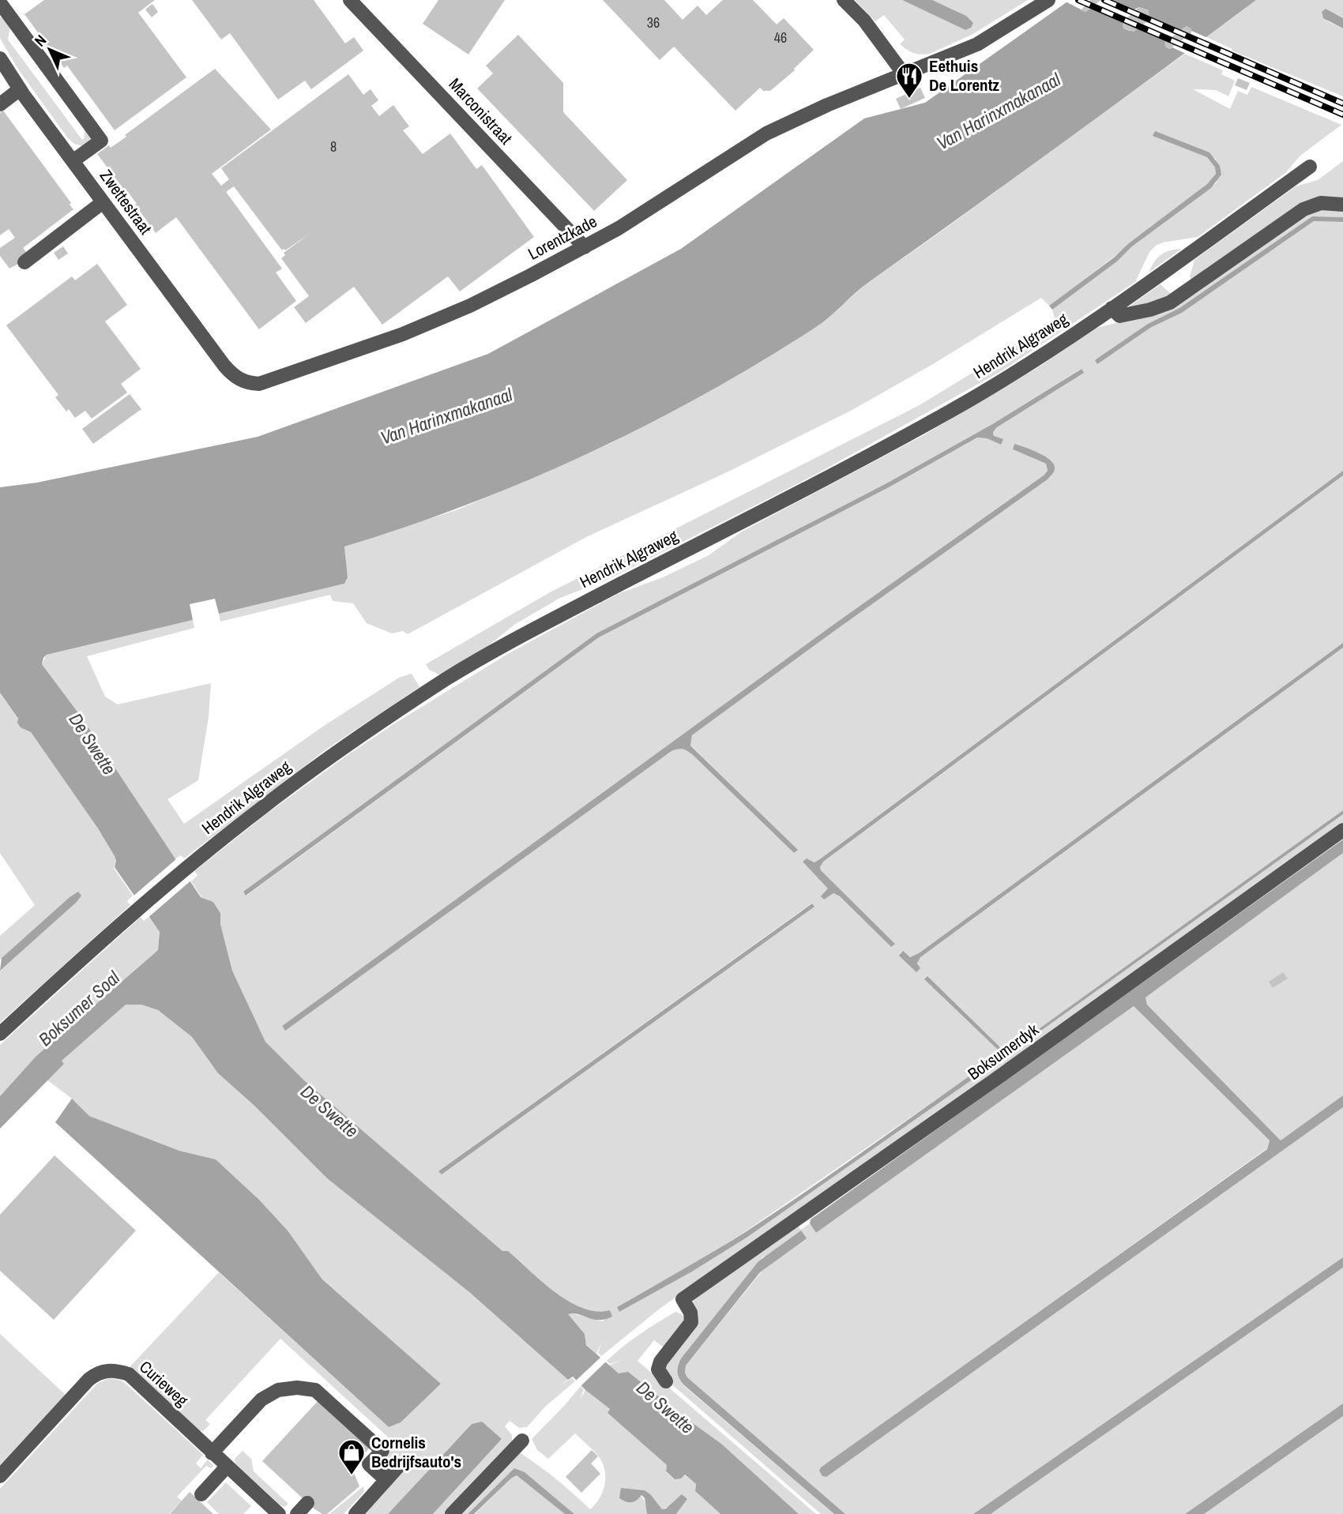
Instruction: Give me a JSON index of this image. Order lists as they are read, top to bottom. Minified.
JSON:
{"streets":{"street":["Marconistraat","Zwettestraat","Lorentzkade","Hendrik Algraweg","Boksumerdyk","Curieweg"]},"crossings":[["Marconistraat","Lorentzkade"],["Zwettestraat","Lorentzkade"]],"water":["Van Harinxmakanaal","De Swette","Boksumer Soal"],"places":{"restaurant":["Eethuis De Lorentz"],"shop":["Cornelis Bedrijfsauto's"]},"house_numbers":["36","46","8"],"north":"top left"}
